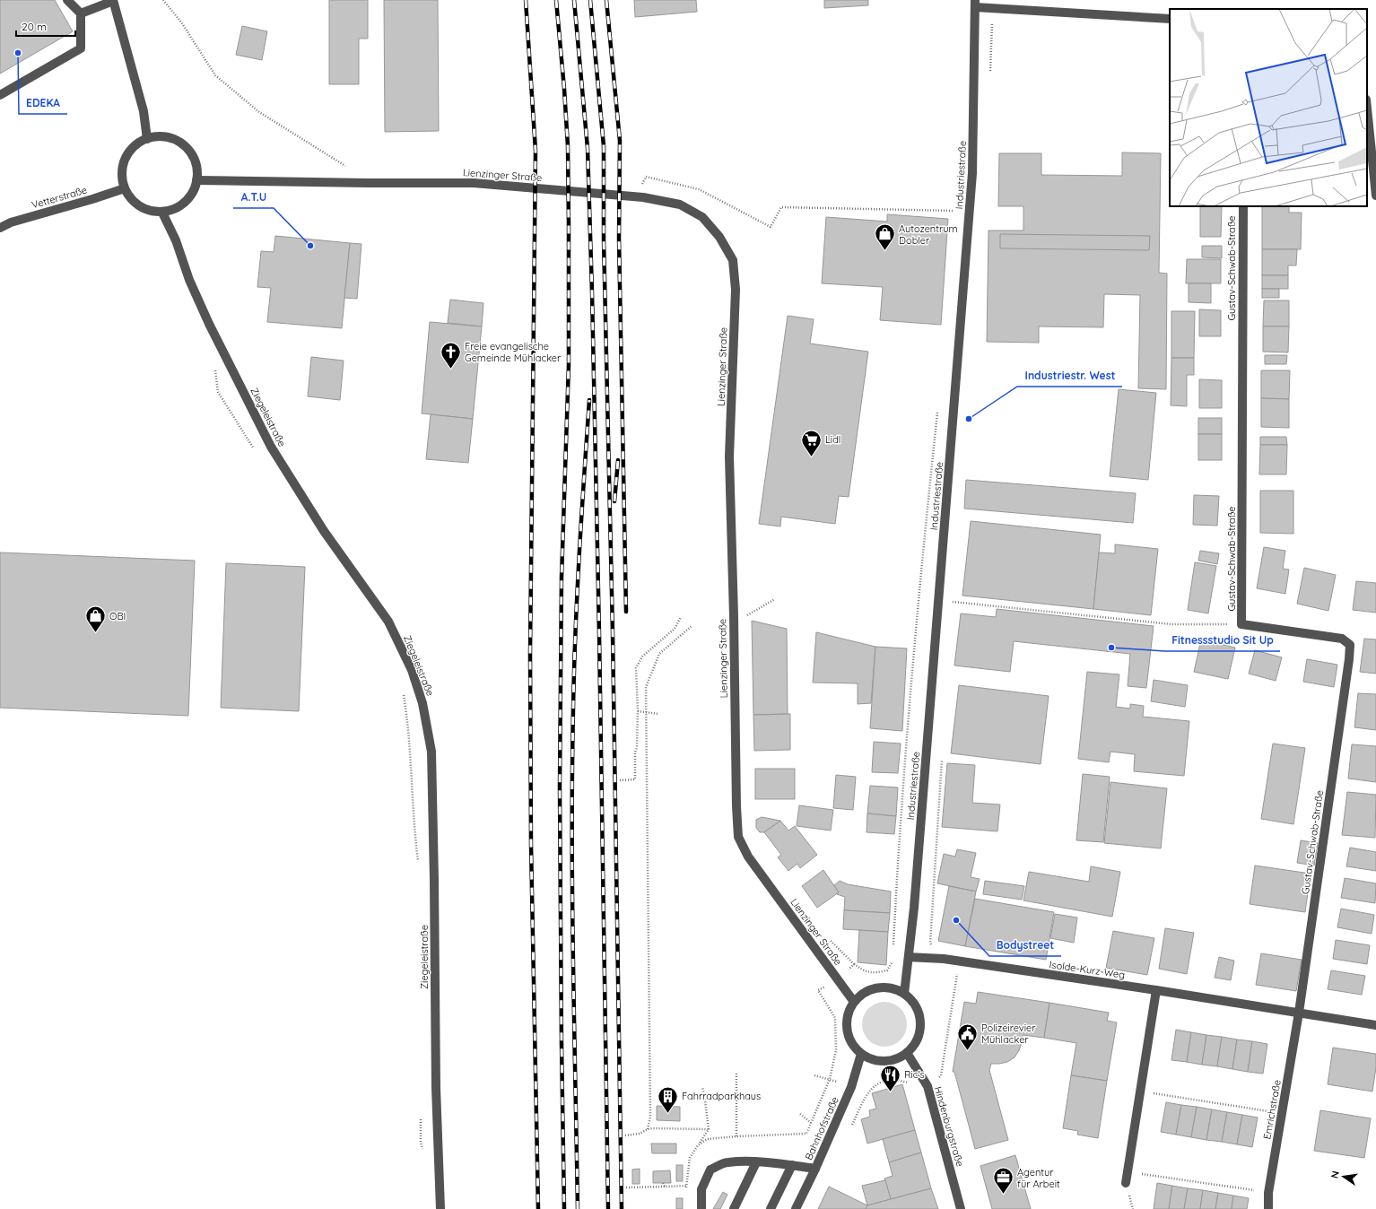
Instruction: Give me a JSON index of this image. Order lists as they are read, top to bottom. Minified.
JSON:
{"streets":{"street":["Lienzinger Straße","Industriestraße","Vetterstraße","Gustav-Schwab-Straße","Ziegeleistraße","Isolde-Kurz-Weg","Emrichstraße","Hindenburgstraße","Bahnhofstraße"]},"crossings":[["Lienzinger Straße","Industriestraße"],["Lienzinger Straße","Vetterstraße"],["Lienzinger Straße","Ziegeleistraße"],["Lienzinger Straße","Hindenburgstraße"],["Lienzinger Straße","Bahnhofstraße"],["Industriestraße","Isolde-Kurz-Weg"],["Industriestraße","Hindenburgstraße"],["Industriestraße","Bahnhofstraße"],["Vetterstraße","Ziegeleistraße"],["Gustav-Schwab-Straße","Isolde-Kurz-Weg"],["Gustav-Schwab-Straße","Emrichstraße"],["Isolde-Kurz-Weg","Emrichstraße"],["Hindenburgstraße","Bahnhofstraße"]],"places":{"other":["EDEKA","A.T.U","Industriestr. West","Fitnessstudio Sit Up","Bodystreet"],"shop":["Autozentrum Dobler","OBI"],"church":["Freie evangelische Gemeinde Mühlacker"],"supermarket":["Lidl"],"public building":["Polizeirevier Mühlacker"],"restaurant":["Ric's"],"building":["Fahrradparkhaus"],"office":["Agentur für Arbeit"]},"scale_bar":"20 m","north":"left"}
